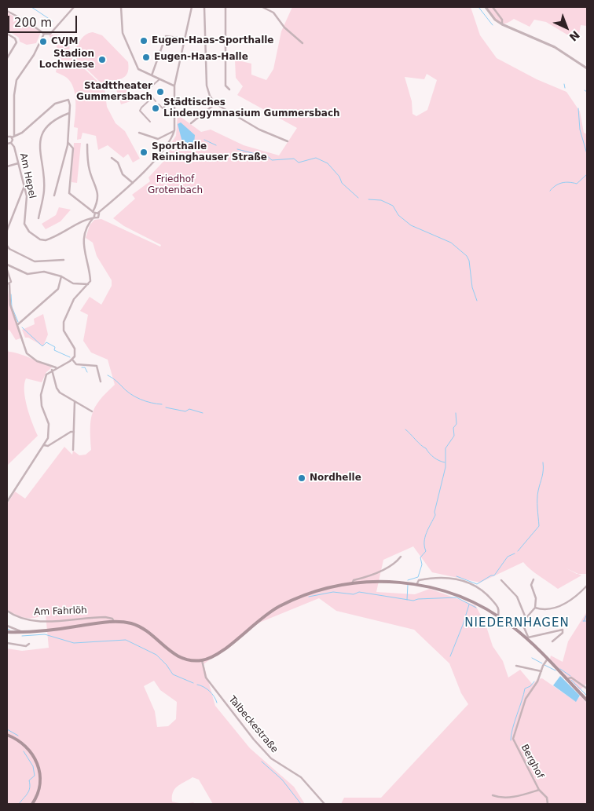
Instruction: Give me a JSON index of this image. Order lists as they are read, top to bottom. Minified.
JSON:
{"streets":{"street":["Am Hepel","Am Fahrlöh","Talbeckestraße","Berghof"]},"districts":["NIEDERNHAGEN"],"parks":["Friedhof Grotenbach"],"places":["Eugen-Haas-Sporthalle","CVJM","Eugen-Haas-Halle","Stadion Lochwiese","Stadttheater Gummersbach","Städtisches Lindengymnasium Gummersbach","Sporthalle Reininghauser Straße","Nordhelle"],"scale_bar":"200 m","north":"bottom right"}
